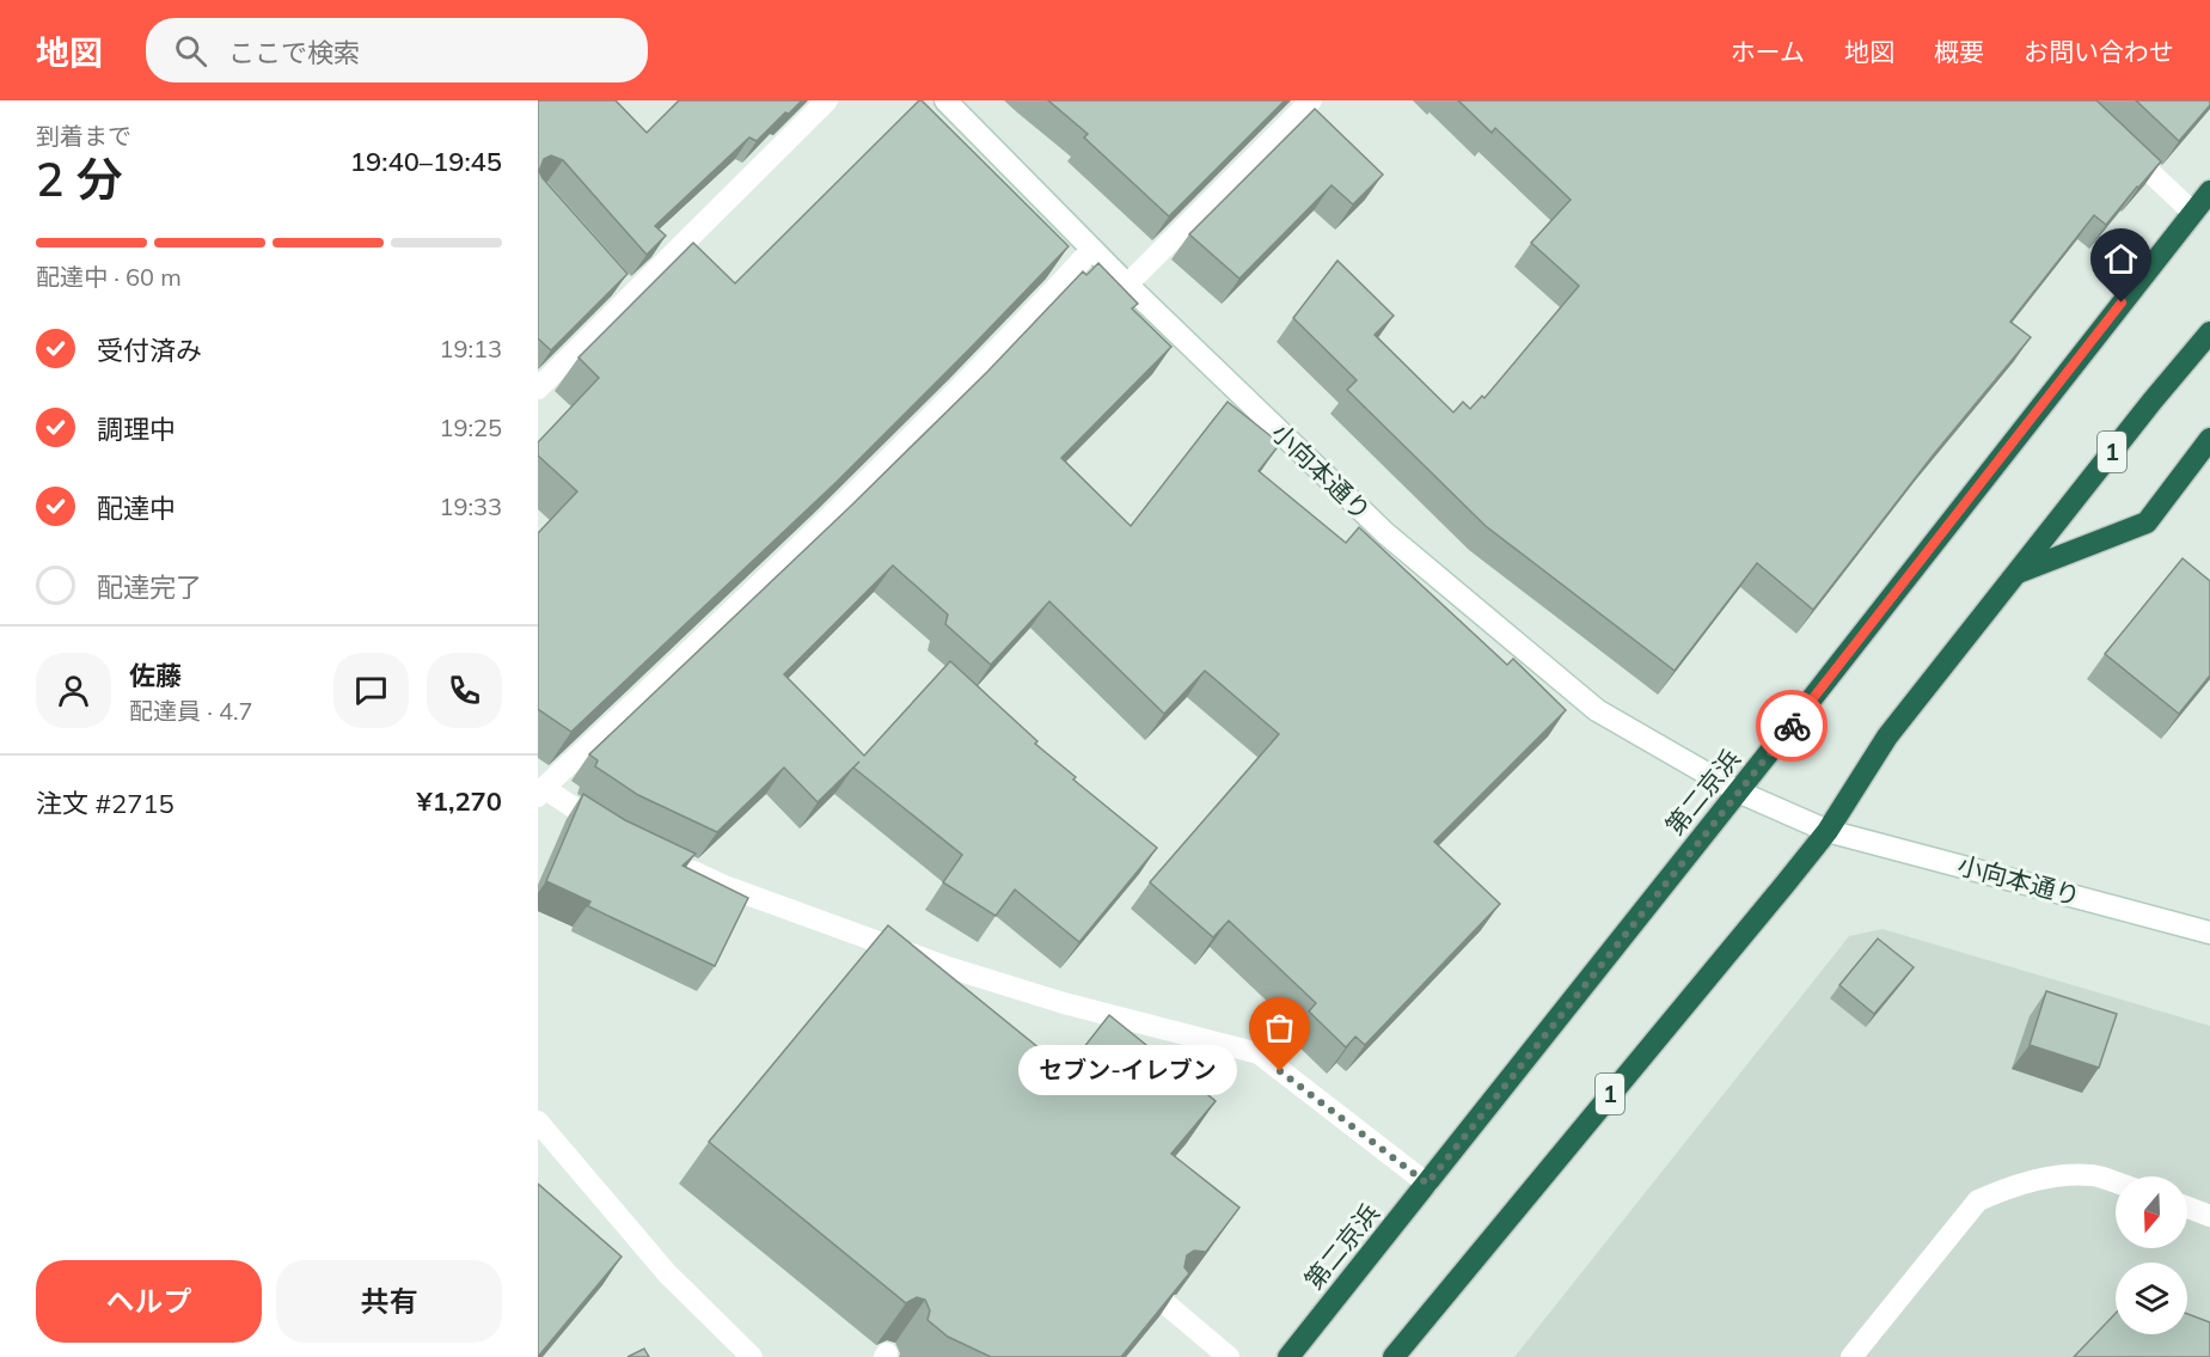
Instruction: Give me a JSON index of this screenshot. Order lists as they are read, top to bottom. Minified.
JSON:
{"streets":{"highway":["1","第二京浜"],"street":["小向本通り"]},"crossings":[["1","小向本通り"],["小向本通り","第二京浜"]],"places":["セブン-イレブン"],"north":"bottom","page":{"header":"地図","search":"ここで検索","nav":["ホーム","地図","概要","お問い合わせ"],"heading":["2 分","到着まで","19:40–19:45"],"panel":["佐藤","配達員 · 4.7","注文 #2715","¥1,270"],"bar":"配達中 · 60 m","list":[["受付済み","19:13"],["調理中","19:25"],["配達中","19:33"],"配達完了"],"bubble":"セブン-イレブン","buttons":["ヘルプ","共有"]}}
